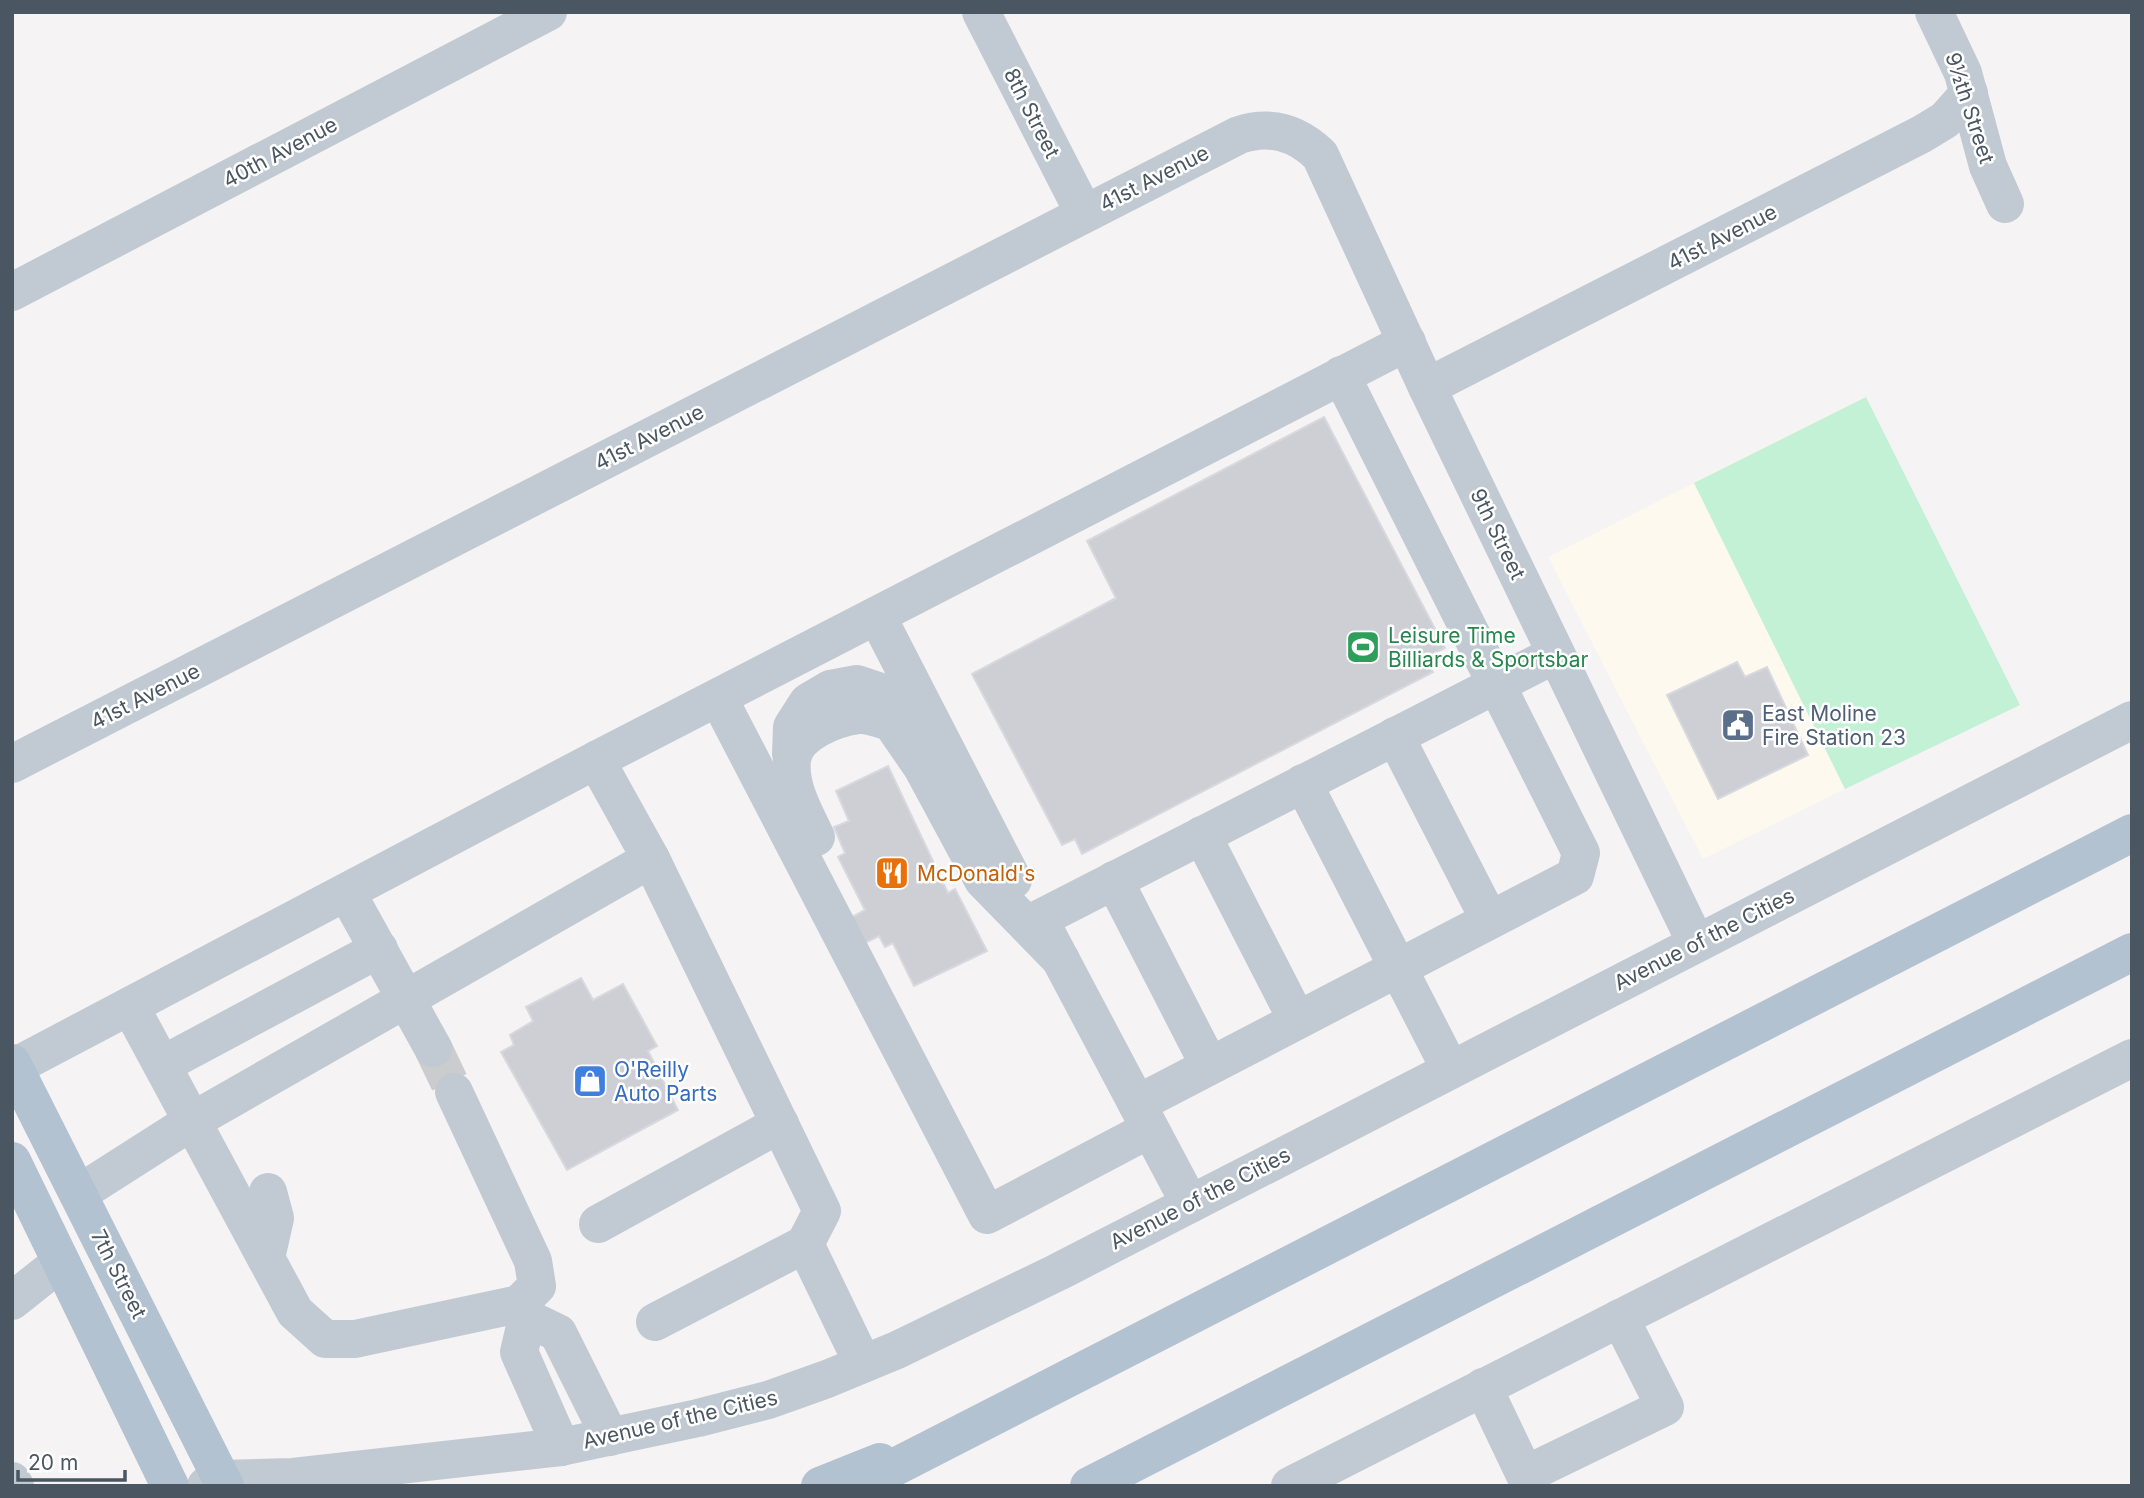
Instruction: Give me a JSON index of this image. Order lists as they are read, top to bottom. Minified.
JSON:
{"streets":{"main road":["7th Street"],"street":["9½th Street","8th Street","40th Avenue","41st Avenue","9th Street","Avenue of the Cities"]},"crossings":[["9½th Street","41st Avenue"],["8th Street","41st Avenue"],["41st Avenue","9th Street"],["9th Street","Avenue of the Cities"],["Avenue of the Cities","7th Street"]],"places":{"sports":["Leisure Time Billiards & Sportsbar"],"public building":["East Moline Fire Station 23"],"restaurant":["McDonald's"],"shop":["O'Reilly Auto Parts"]},"scale_bar":"20 m"}
